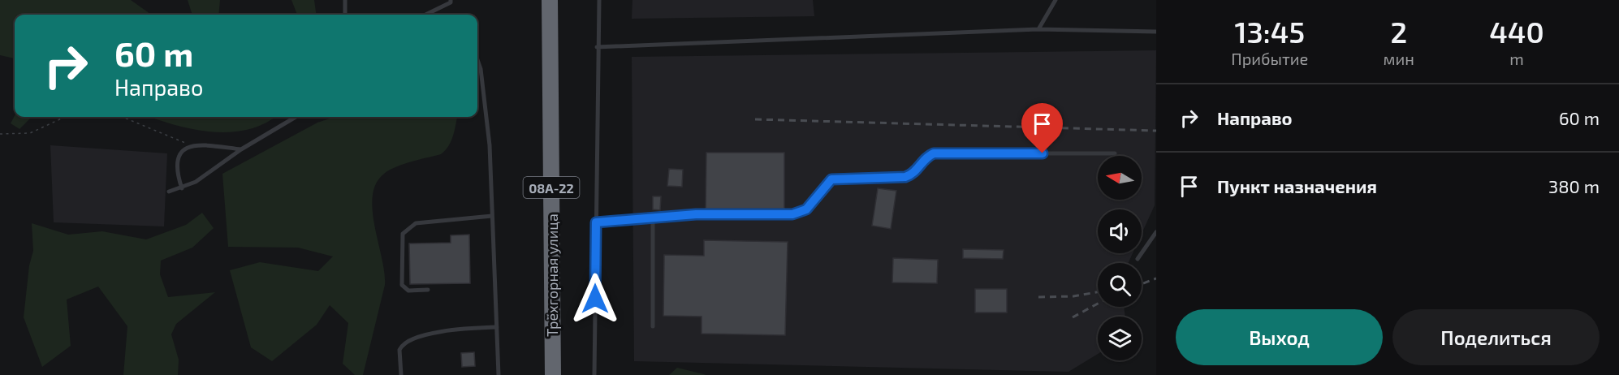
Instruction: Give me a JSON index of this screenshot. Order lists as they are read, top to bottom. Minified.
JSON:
{"streets":{"highway":["08А-22","Трёхгорная улица"]},"north":"left","page":{"eta":["13:45","Прибытие","2","мин","440","m"],"turn":["60 m","Направо"],"list":[{"name":"Направо","value":"60 m"},{"name":"Пункт назначения","value":"380 m"}],"buttons":["Выход","Поделиться"]}}
